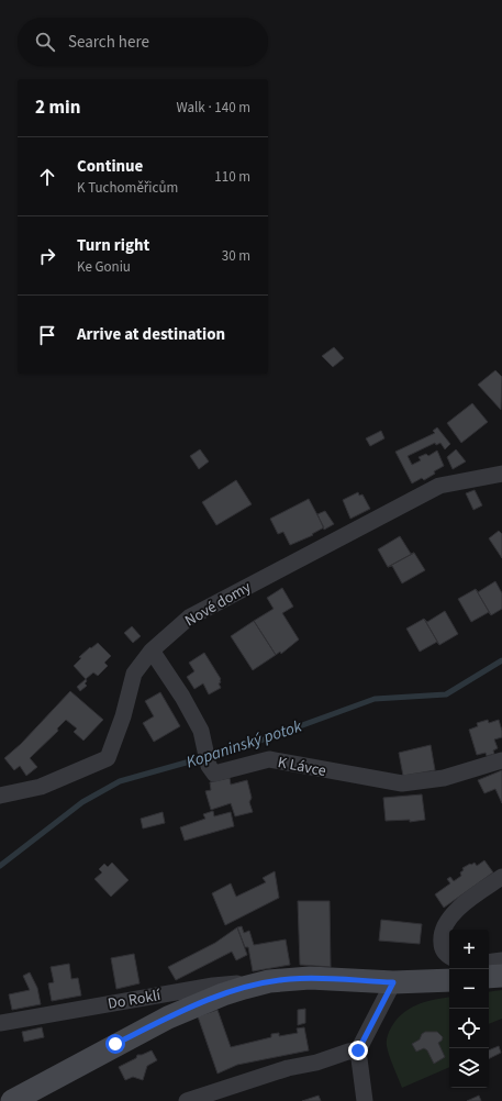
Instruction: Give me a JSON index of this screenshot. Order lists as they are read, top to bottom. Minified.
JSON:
{"streets":{"street":["Nové domy","K Lávce","Do Roklí"]},"crossings":[["Nové domy","K Lávce"]],"water":["Kopaninský potok"],"page":{"search":"Search here","heading":["2 min","Walk · 140 m"],"list":[["Continue","K Tuchoměřicům","110 m"],["Turn right","Ke Goniu","30 m"],"Arrive at destination"],"map_buttons":["+","−"]}}
